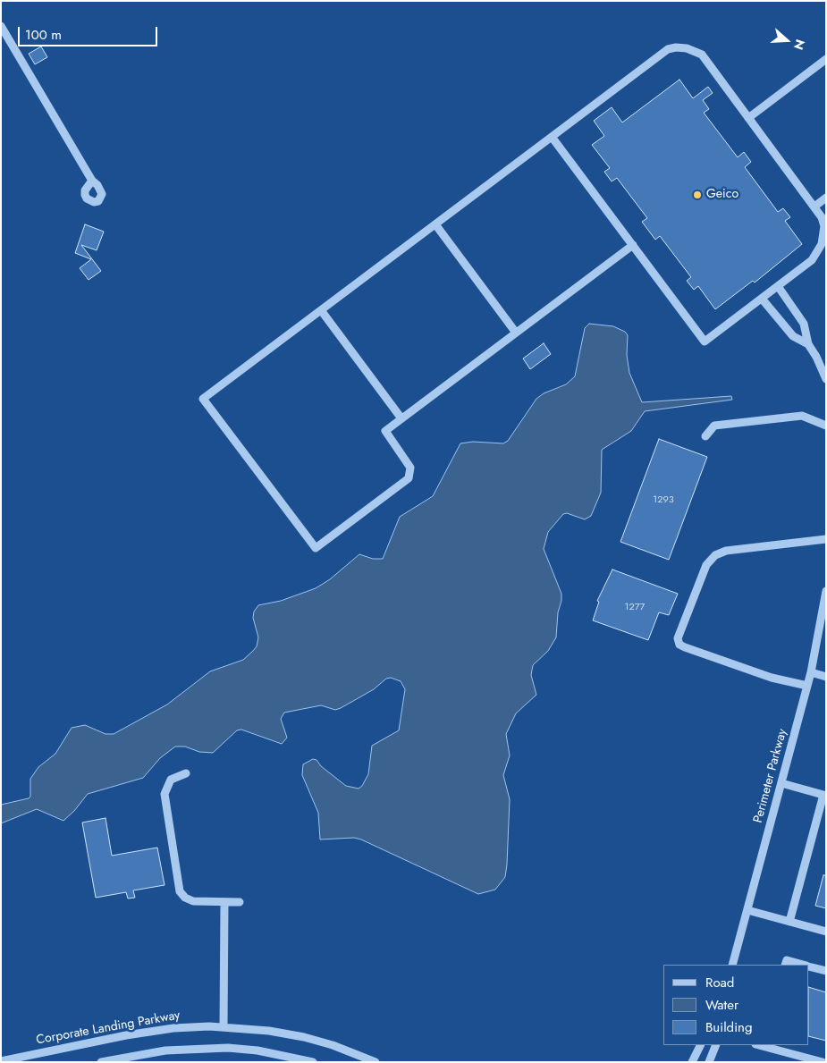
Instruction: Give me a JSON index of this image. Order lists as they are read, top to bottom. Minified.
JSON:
{"streets":{"street":["Perimeter Parkway","Corporate Landing Parkway"]},"places":["Geico"],"house_numbers":["1293","1277"],"legend":["Road","Water","Building"],"scale_bar":"100 m","north":"right"}
